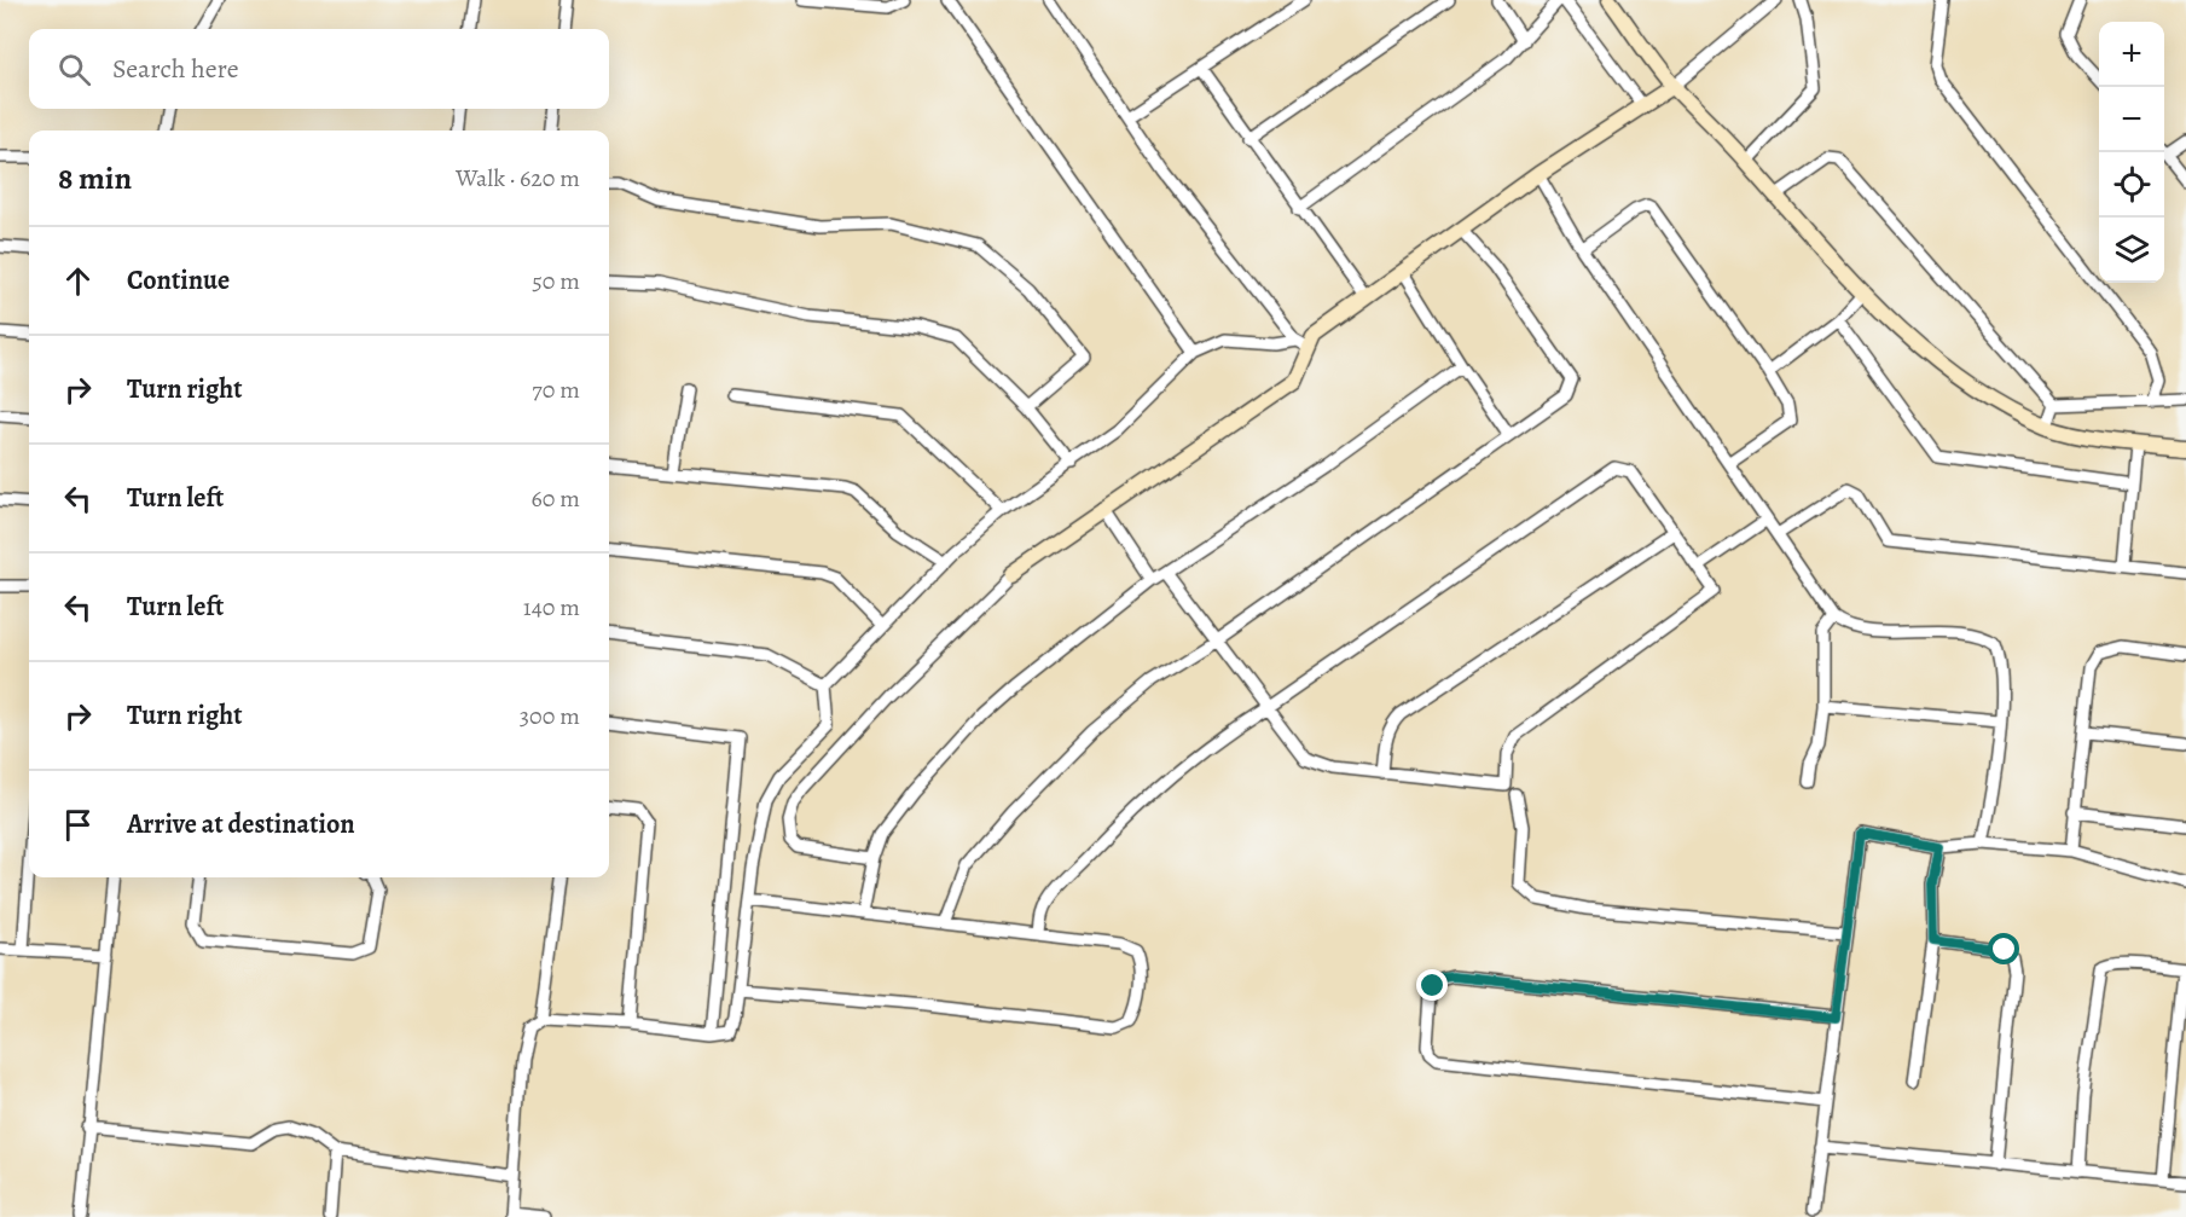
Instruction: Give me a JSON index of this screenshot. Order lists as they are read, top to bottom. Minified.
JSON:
{"page":{"map_buttons":["+","−"],"search":"Search here","heading":["8 min","Walk · 620 m"],"list":[["Continue","50 m"],["Turn right","70 m"],["Turn left","60 m"],["Turn left","140 m"],["Turn right","300 m"],"Arrive at destination"]}}
